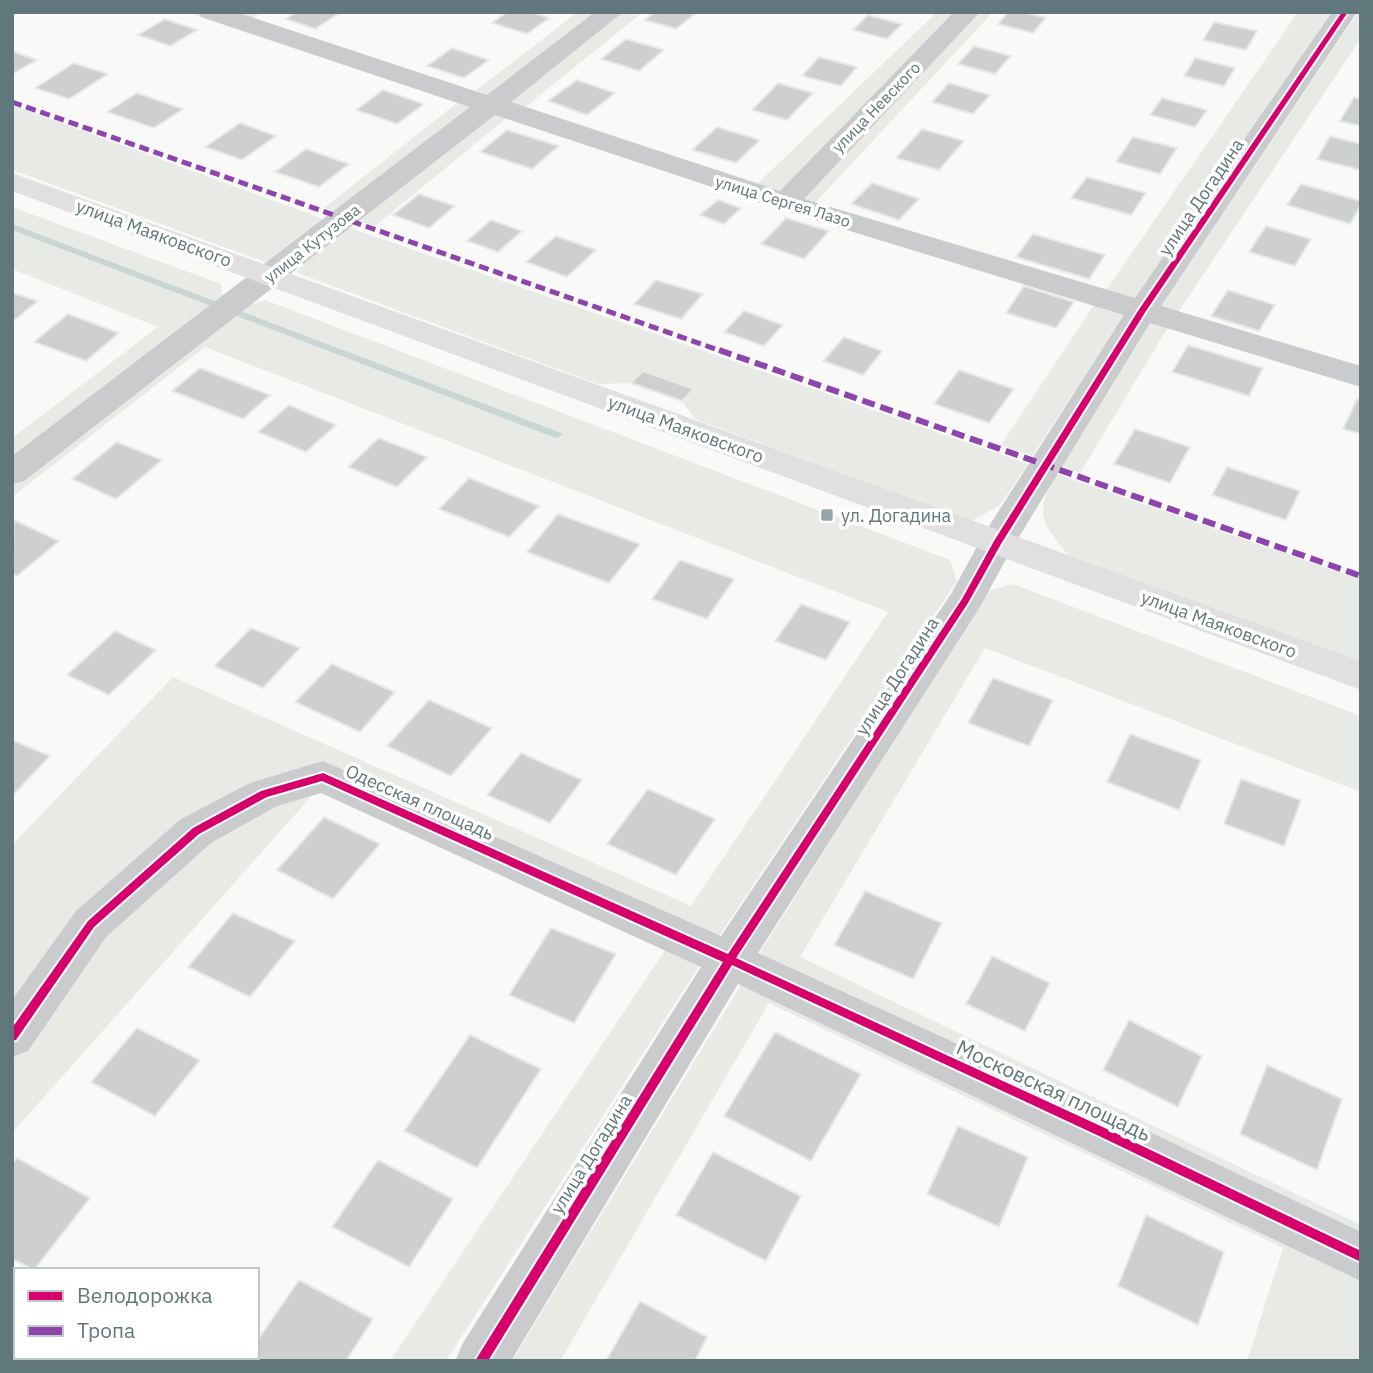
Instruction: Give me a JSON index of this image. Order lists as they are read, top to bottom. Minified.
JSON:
{"streets":{"main road":["улица Маяковского"],"street":["улица Невского","улица Догадина","улица Сергея Лазо","улица Кутузова","Одесская площадь","Московская площадь"]},"crossings":[["улица Невского","улица Сергея Лазо"],["улица Догадина","улица Сергея Лазо"],["улица Догадина","улица Маяковского"],["улица Догадина","Одесская площадь"],["улица Догадина","Московская площадь"],["улица Сергея Лазо","улица Кутузова"],["улица Маяковского","улица Кутузова"],["Одесская площадь","Московская площадь"]],"places":{"transit":["ул. Догадина"]},"legend":["Велодорожка","Тропа"]}
